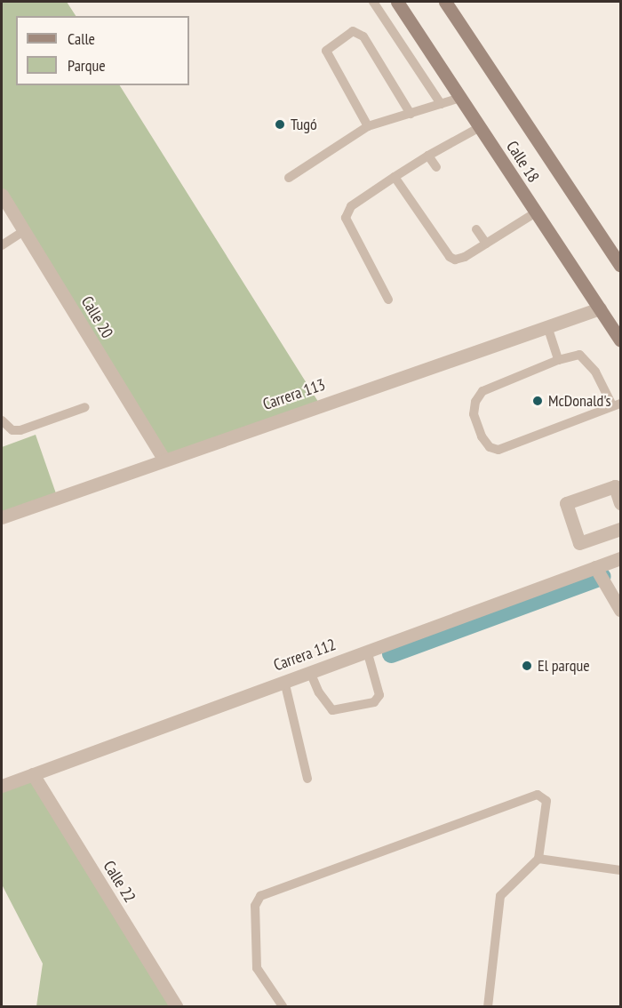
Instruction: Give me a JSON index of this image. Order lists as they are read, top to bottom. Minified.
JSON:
{"streets":{"main road":["Calle 18"],"street":["Calle 20","Carrera 113","Carrera 112","Calle 22"]},"crossings":[["Calle 18","Carrera 113"],["Calle 20","Carrera 113"],["Carrera 112","Calle 22"]],"places":["Tugó","McDonald's","El parque"],"legend":["Calle","Parque"]}
